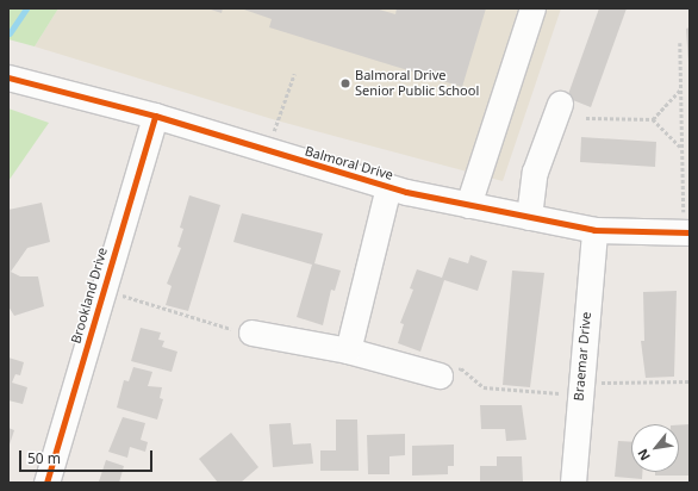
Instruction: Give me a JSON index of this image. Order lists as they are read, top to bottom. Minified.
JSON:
{"streets":{"street":["Balmoral Drive","Brookland Drive","Braemar Drive"]},"crossings":[["Balmoral Drive","Brookland Drive"],["Balmoral Drive","Braemar Drive"]],"places":["Balmoral Drive Senior Public School"],"scale_bar":"50 m","north":"bottom left"}
